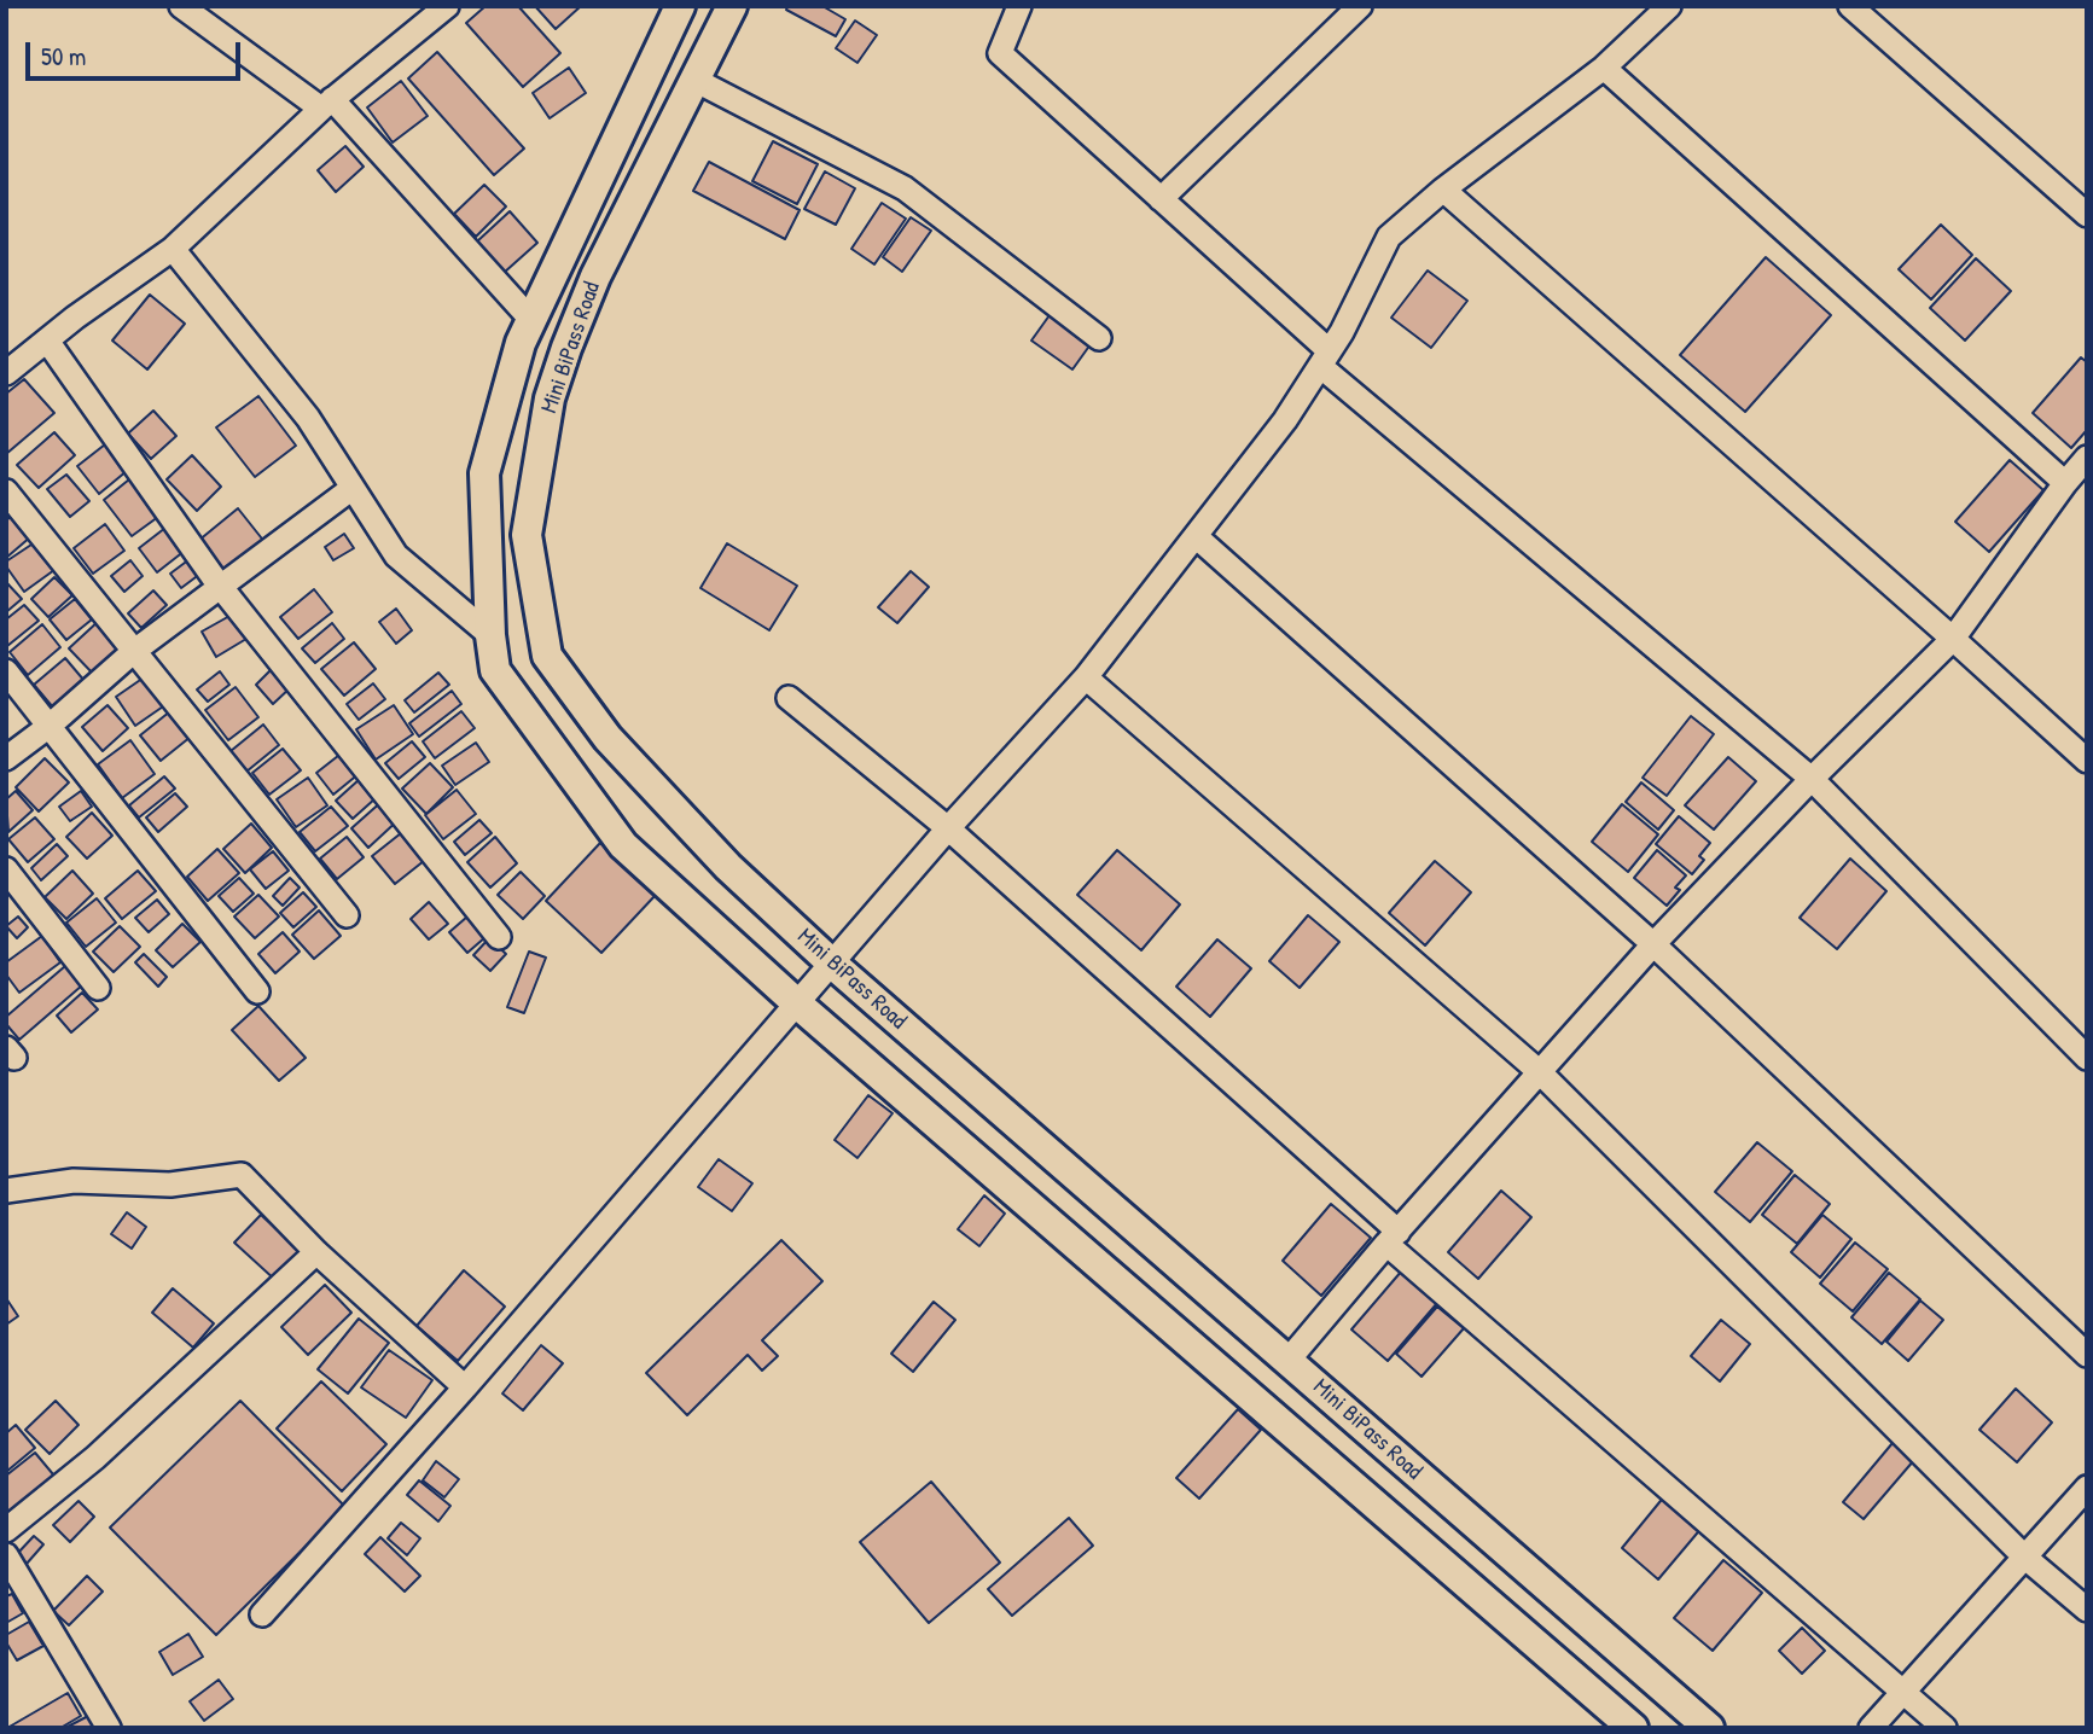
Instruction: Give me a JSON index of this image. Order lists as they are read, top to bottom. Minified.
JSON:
{"streets":{"street":["Mini BiPass Road"]},"scale_bar":"50 m"}
